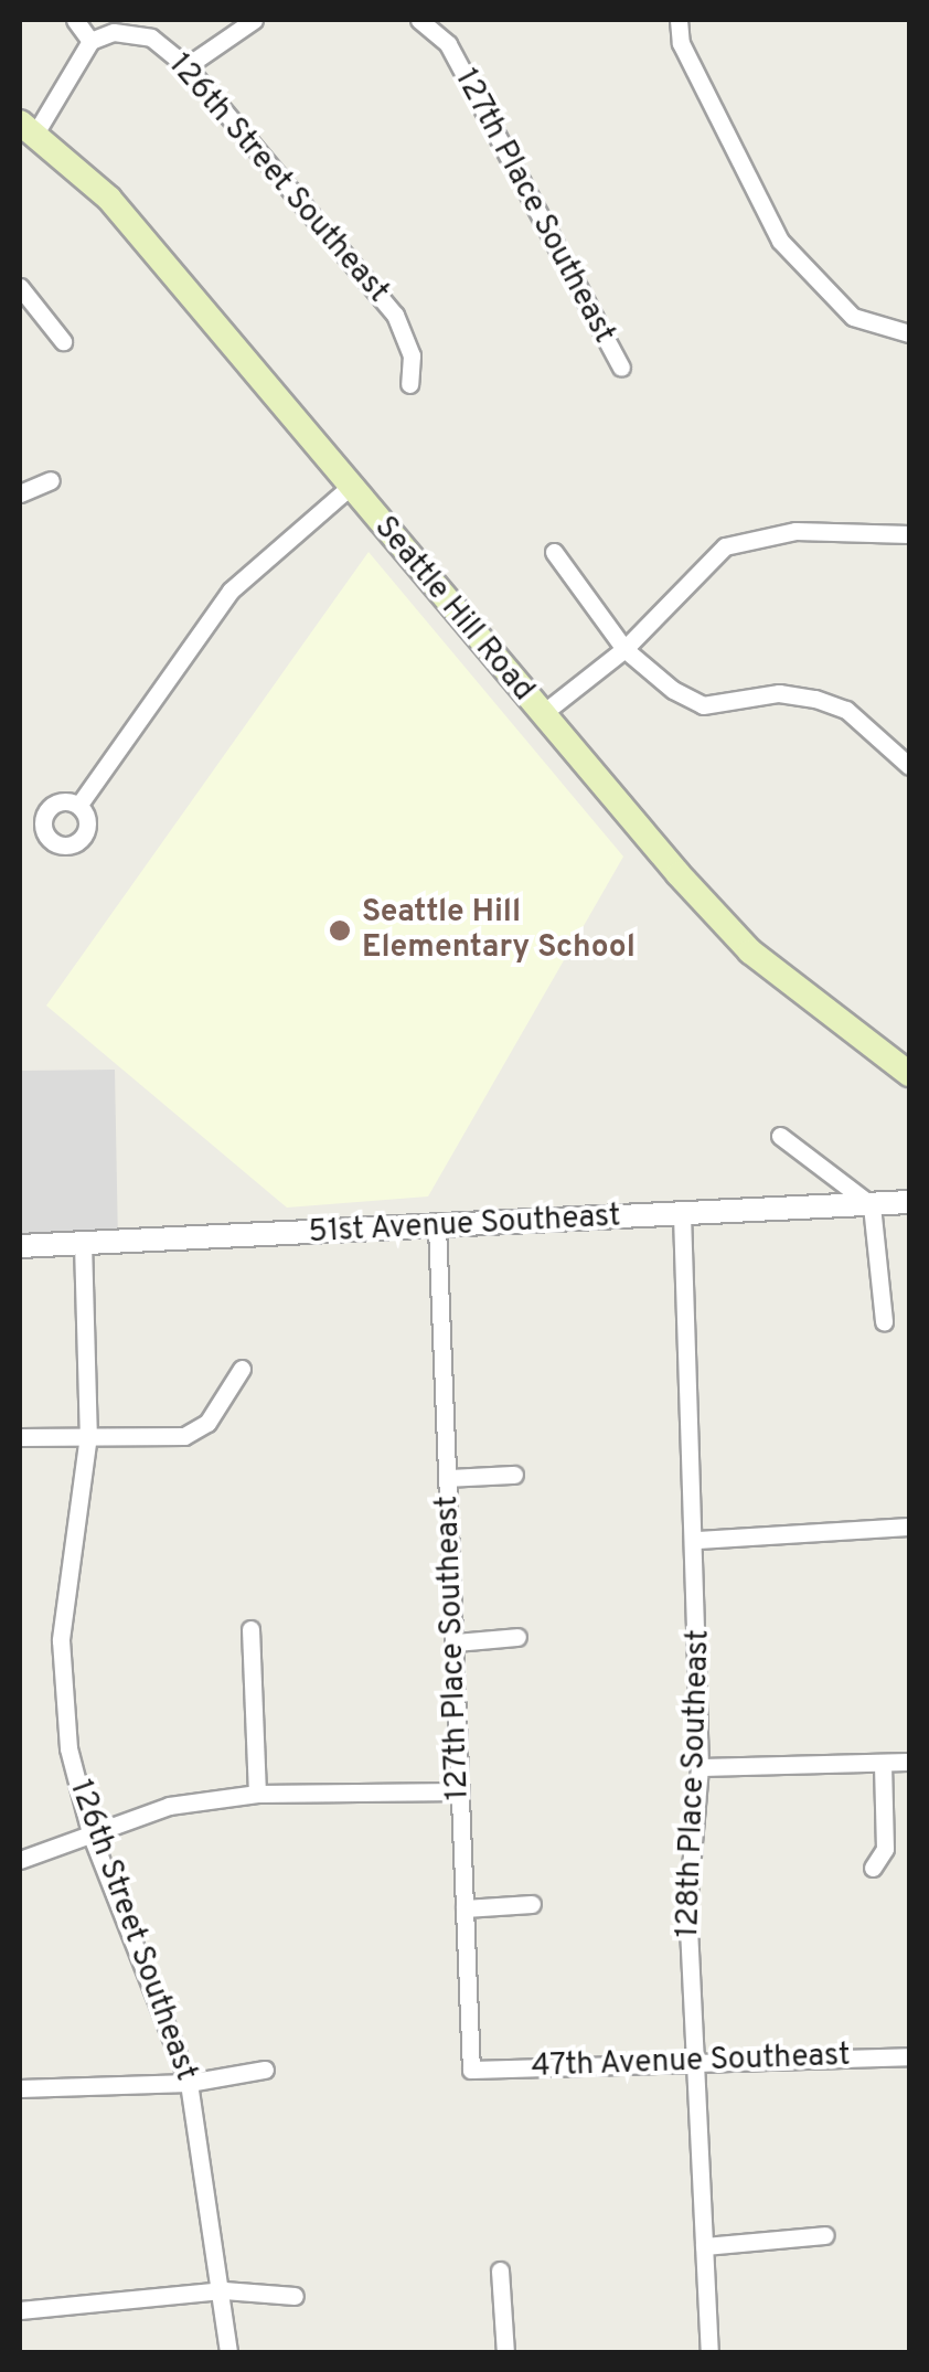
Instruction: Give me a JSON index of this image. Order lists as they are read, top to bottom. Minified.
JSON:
{"streets":{"main road":["Seattle Hill Road"],"street":["126th Street Southeast","127th Place Southeast","51st Avenue Southeast","128th Place Southeast","47th Avenue Southeast"]},"crossings":[["126th Street Southeast","51st Avenue Southeast"],["127th Place Southeast","51st Avenue Southeast"],["127th Place Southeast","47th Avenue Southeast"],["51st Avenue Southeast","128th Place Southeast"],["128th Place Southeast","47th Avenue Southeast"]],"places":["Seattle Hill Elementary School"]}
